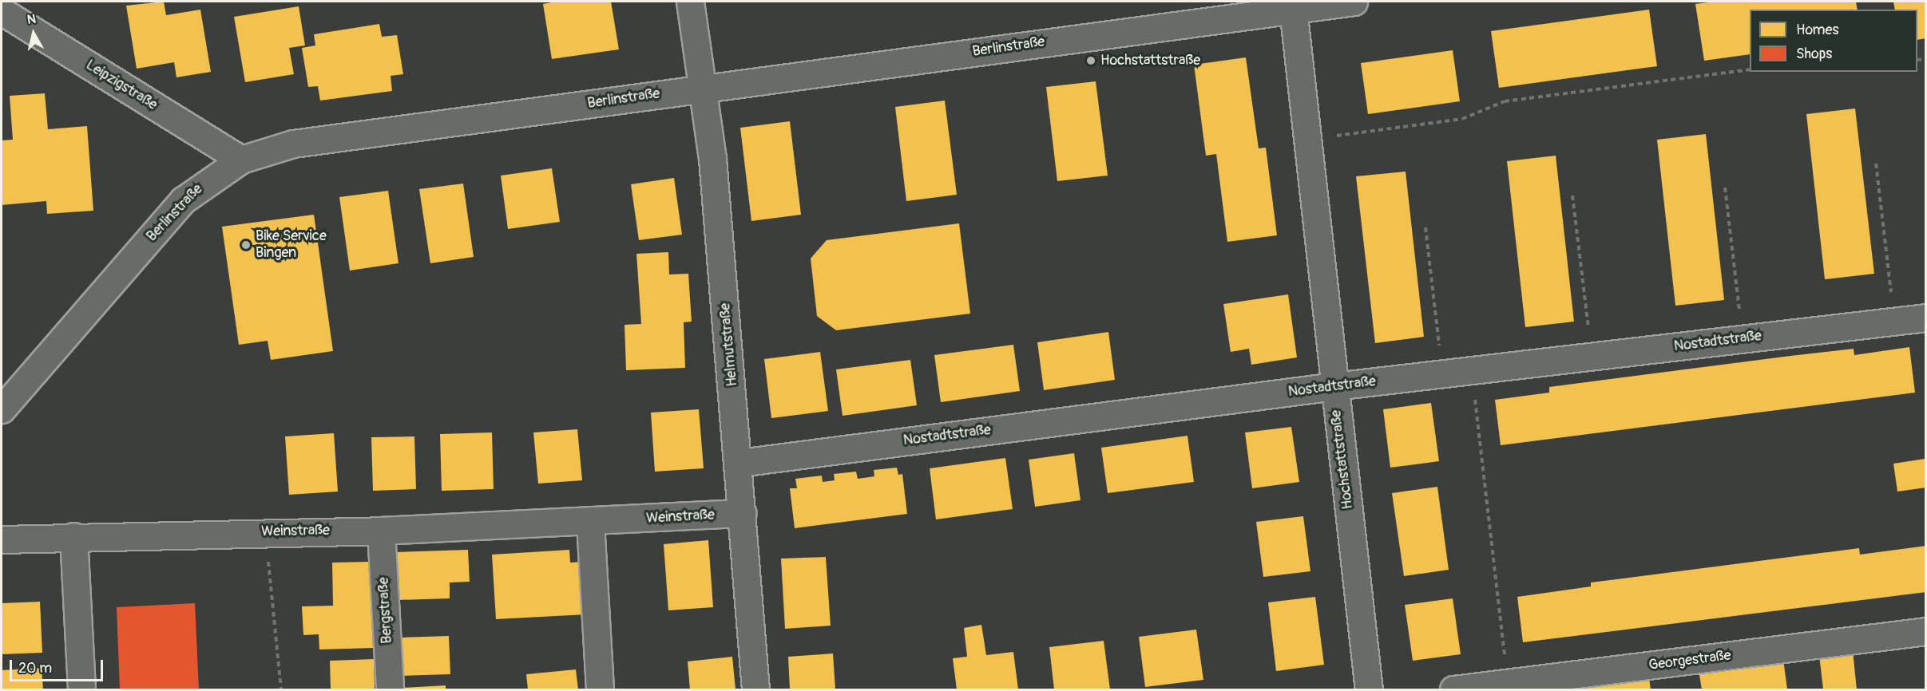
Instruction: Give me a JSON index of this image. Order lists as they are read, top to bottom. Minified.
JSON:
{"streets":{"street":["Berlinstraße","Leipzigstraße","Nostadtstraße","Helmutstraße","Hochstattstraße","Weinstraße","Bergstraße","Georgestraße"]},"crossings":[["Berlinstraße","Leipzigstraße"],["Berlinstraße","Helmutstraße"],["Berlinstraße","Hochstattstraße"],["Nostadtstraße","Helmutstraße"],["Nostadtstraße","Hochstattstraße"],["Helmutstraße","Weinstraße"],["Weinstraße","Bergstraße"]],"places":["Hochstattstraße","Bike Service Bingen"],"legend":["Homes","Shops"],"scale_bar":"20 m","north":"top"}
